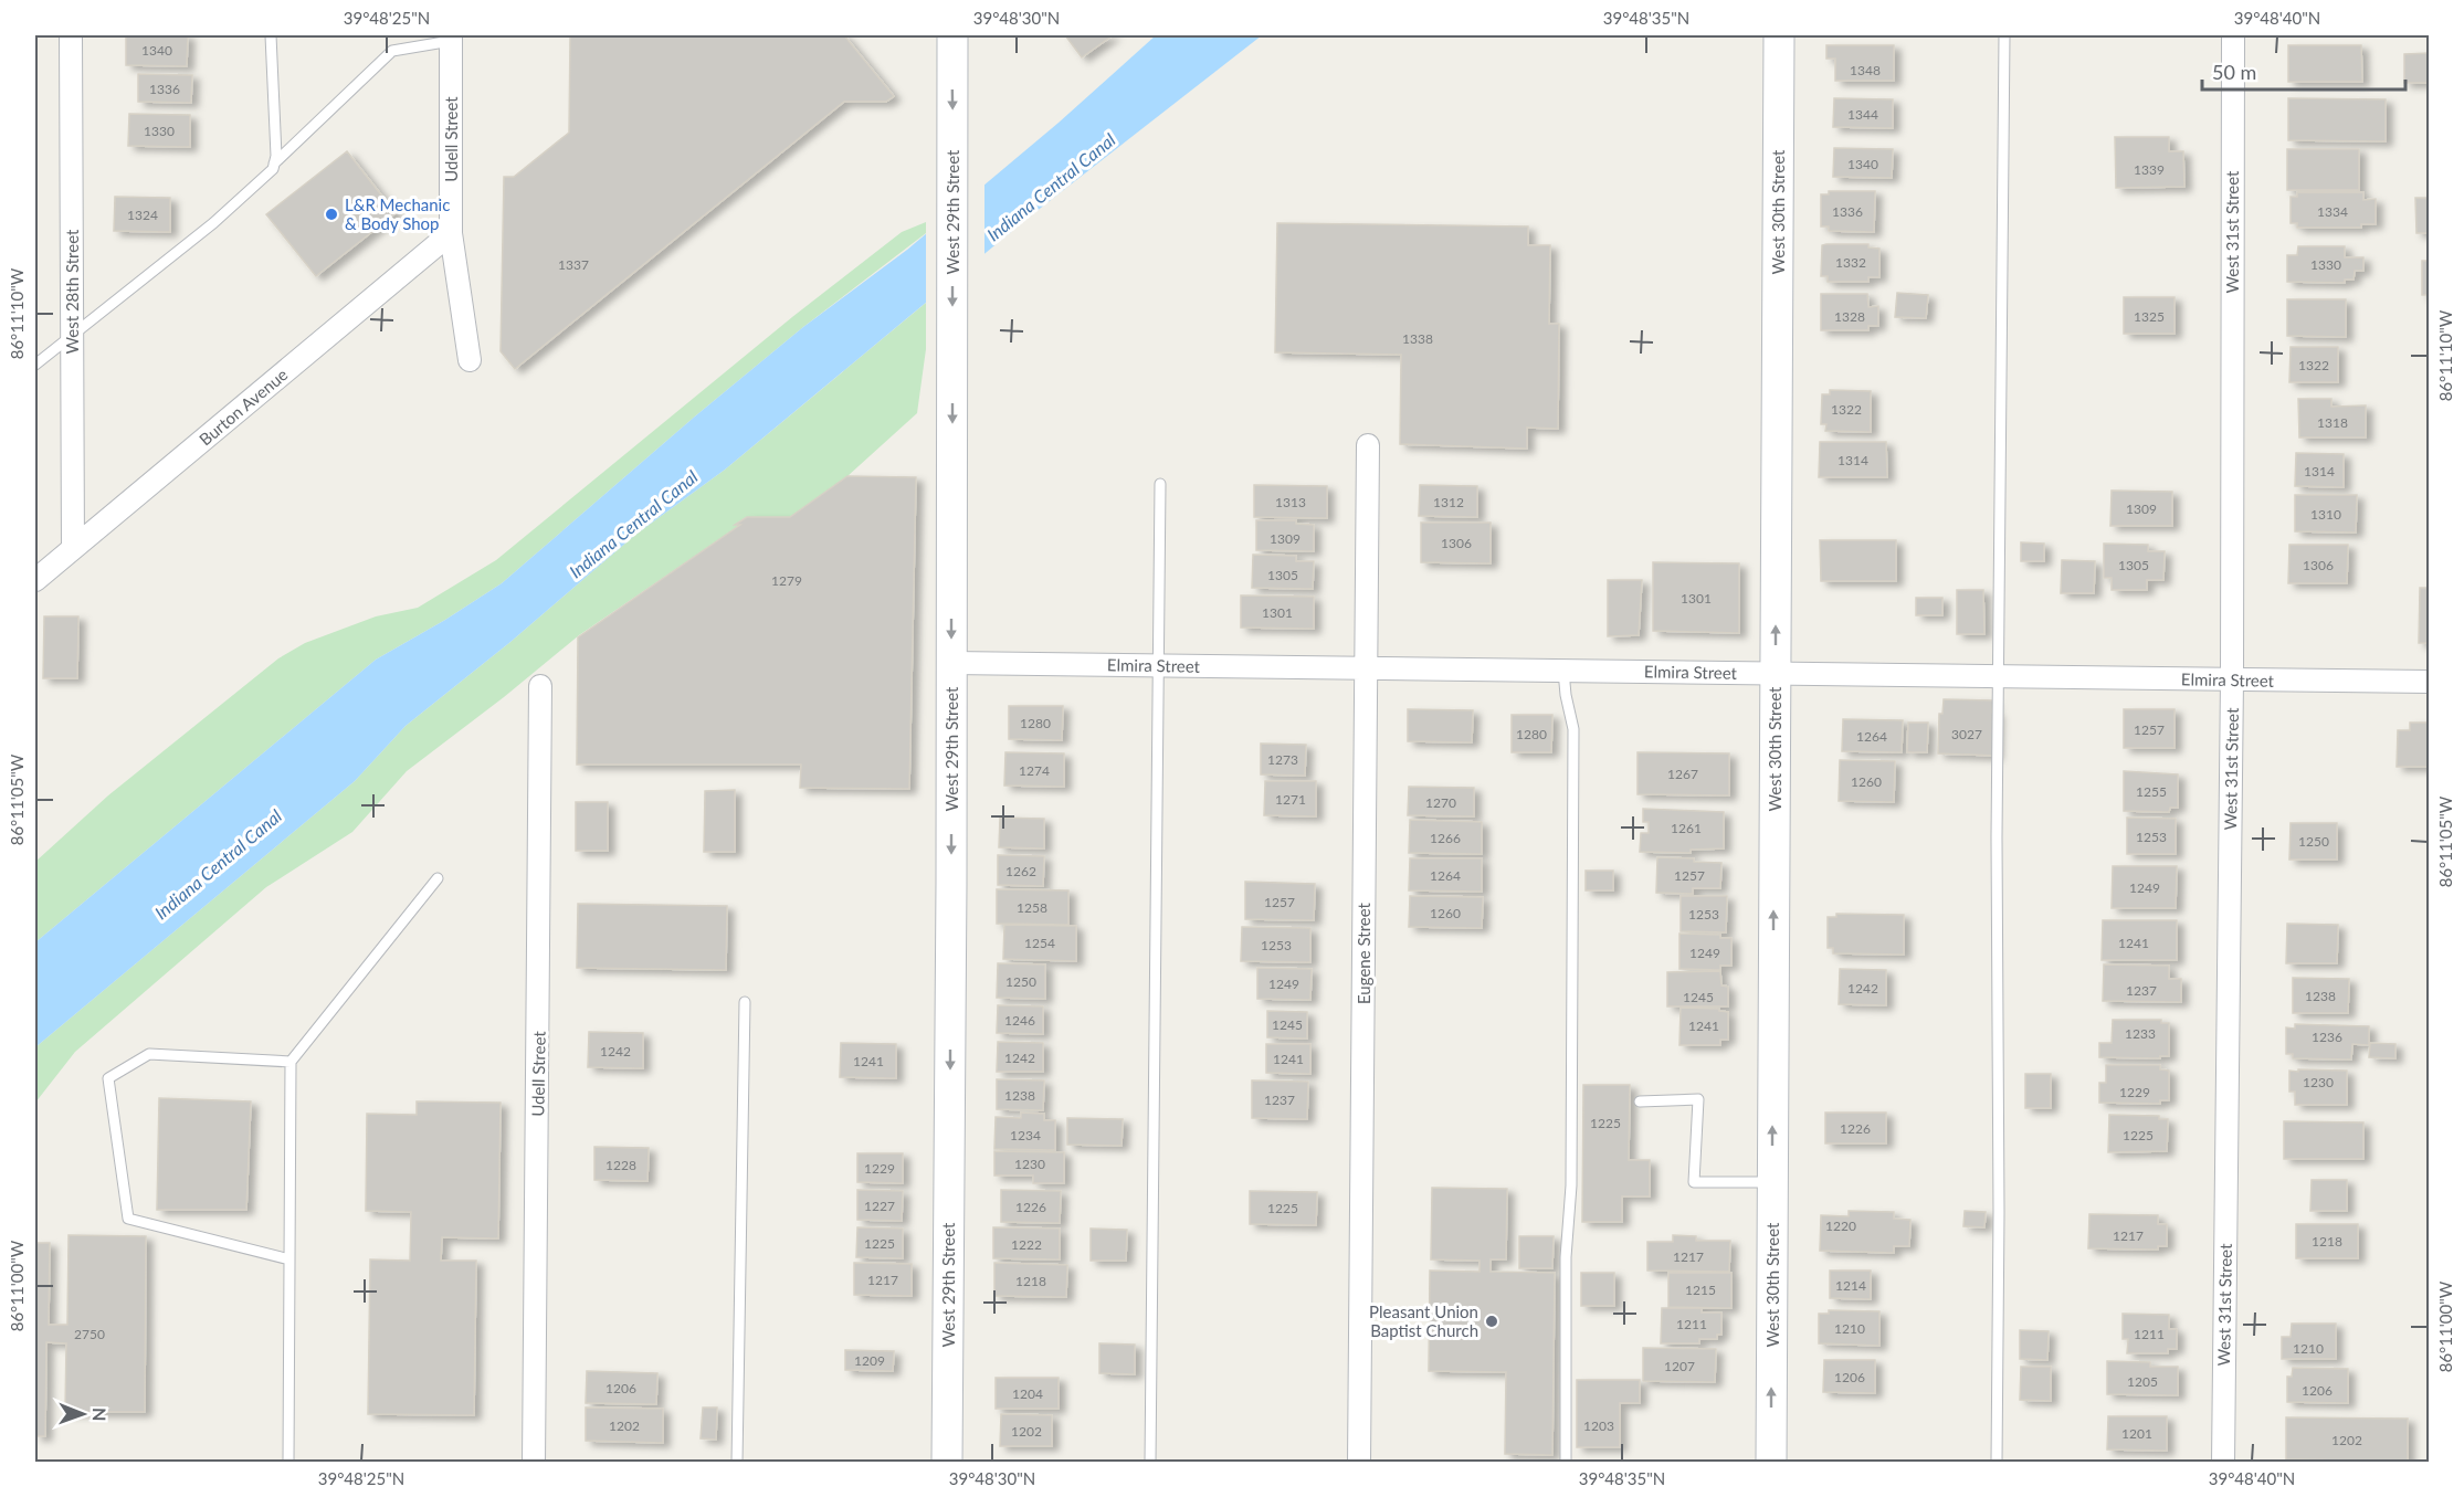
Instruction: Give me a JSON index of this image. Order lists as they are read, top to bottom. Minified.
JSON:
{"streets":{"main road":["West 29th Street","West 30th Street"],"street":["Udell Street","West 31st Street","West 28th Street","Burton Avenue","Elmira Street","Eugene Street"]},"crossings":[["Udell Street","Burton Avenue"],["West 29th Street","Elmira Street"],["West 30th Street","Elmira Street"],["West 31st Street","Elmira Street"],["West 28th Street","Burton Avenue"],["Elmira Street","Eugene Street"]],"one_way":["West 29th Street","West 30th Street"],"water":["Indiana Central Canal"],"places":["L&R Mechanic & Body Shop","Pleasant Union Baptist Church"],"house_numbers":["1340","1348","1336","1344","1330","1340","1339","1336","1334","1324","1332","1337","1330","1328","1325","1338","1322","1322","1318","1314","1314","1313","1312","1309","1310","1309","1306","1305","1306","1305","1279","1301","1301","1280","1257","1280","3027","1264","1273","1274","1267","1260","1255","1271","1270","1261","1253","1266","1250","1262","1264","1257","1249","1257","1258","1260","1253","1254","1241","1253","1249","1250","1249","1242","1237","1238","1245","1246","1245","1241","1233","1236","1242","1242","1241","1241","1230","1229","1238","1237","1225","1226","1234","1225","1230","1228","1229","1227","1226","1225","1220","1217","1218","1225","1222","1217","1217","1218","1214","1215","1211","1210","2750","1211","1210","1209","1207","1206","1205","1206","1206","1204","1202","1203","1202","1201","1202"],"scale_bar":"50 m","north":"right","coordinates":["39°48'25\"N","39°48'30\"N","39°48'35\"N","39°48'40\"N","86°11'10\"W","86°11'05\"W","86°11'00\"W"]}
